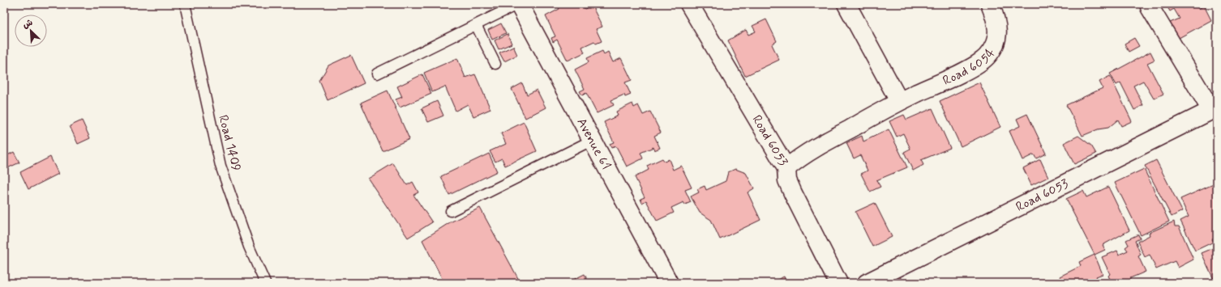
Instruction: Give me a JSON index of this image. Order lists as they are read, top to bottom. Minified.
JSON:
{"streets":{"street":["Road 6054","Road 6053","Avenue 61"],"lane":["Road 1409"]},"crossings":[["Road 6054","Road 6053"]],"north":"top left"}
